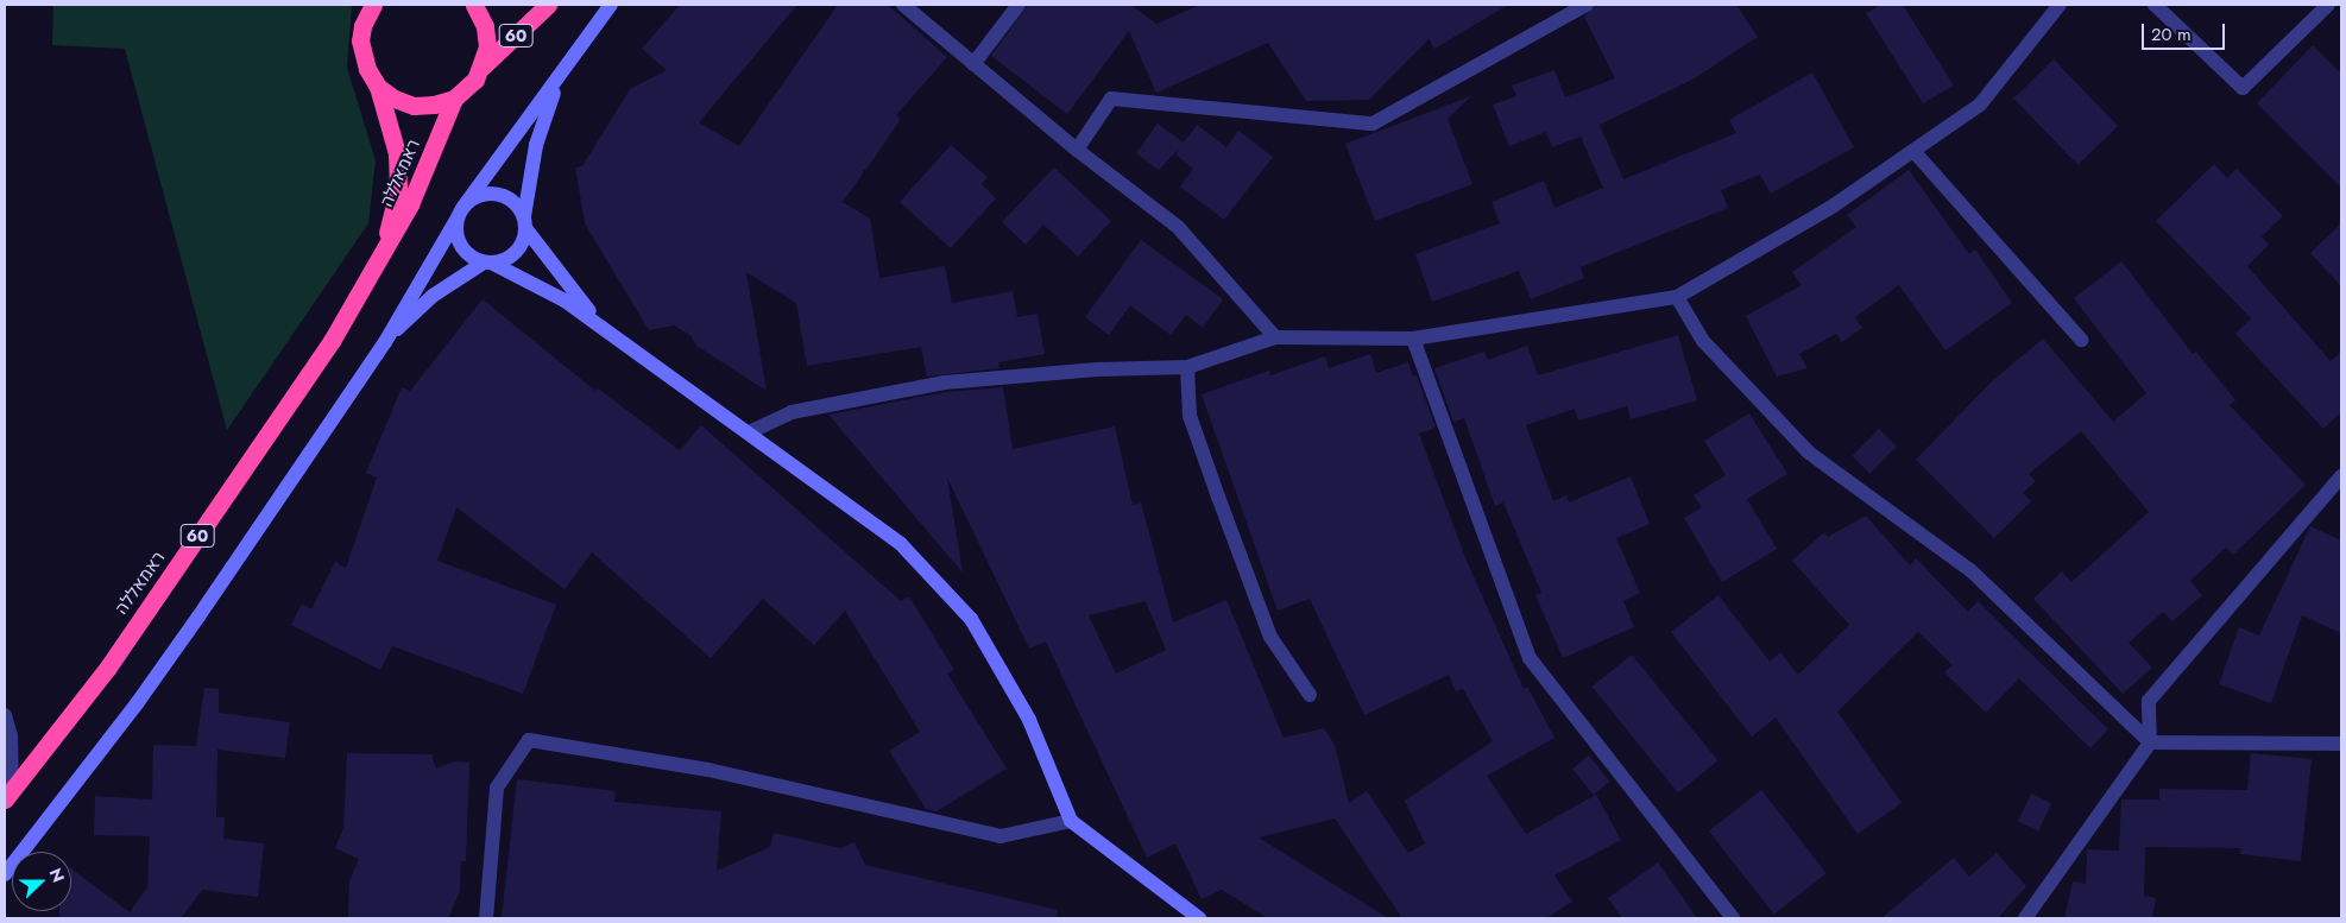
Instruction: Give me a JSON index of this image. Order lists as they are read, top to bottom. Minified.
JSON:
{"streets":{"highway":["60","ראמאללה"]},"crossings":[["60","ראמאללה"]],"scale_bar":"20 m","north":"right"}
